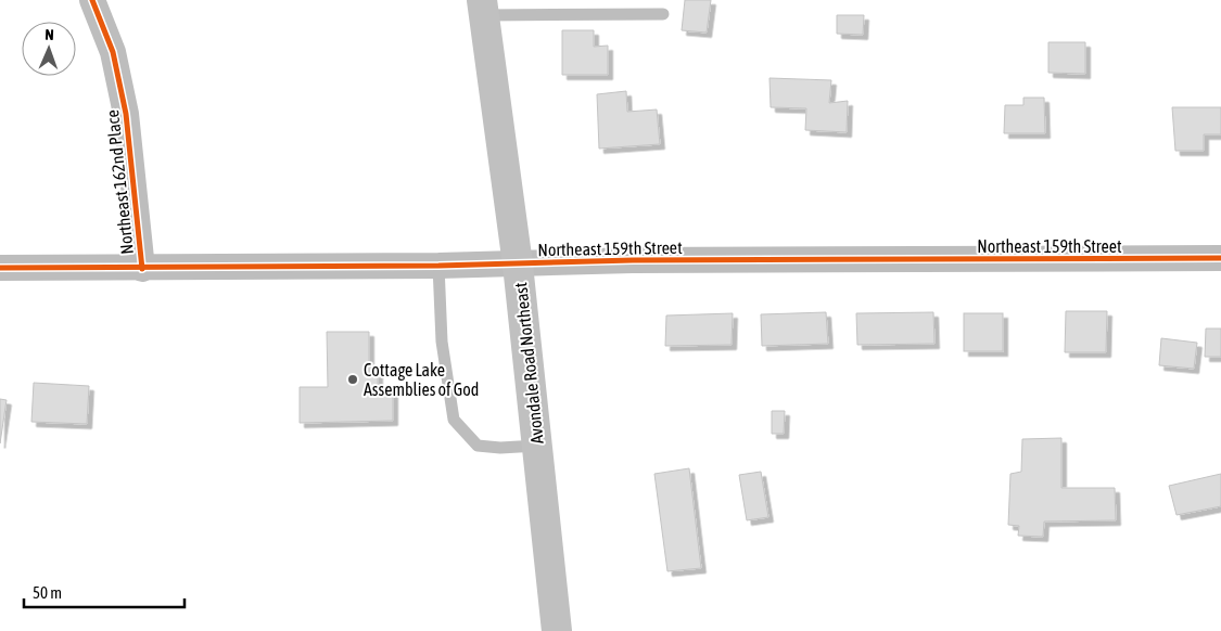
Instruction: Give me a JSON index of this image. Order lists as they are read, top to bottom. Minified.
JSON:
{"streets":{"main road":["Avondale Road Northeast"],"street":["Northeast 162nd Place","Northeast 159th Street"]},"crossings":[["Northeast 162nd Place","Northeast 159th Street"],["Northeast 159th Street","Avondale Road Northeast"]],"places":["Cottage Lake Assemblies of God"],"scale_bar":"50 m","north":"top"}
